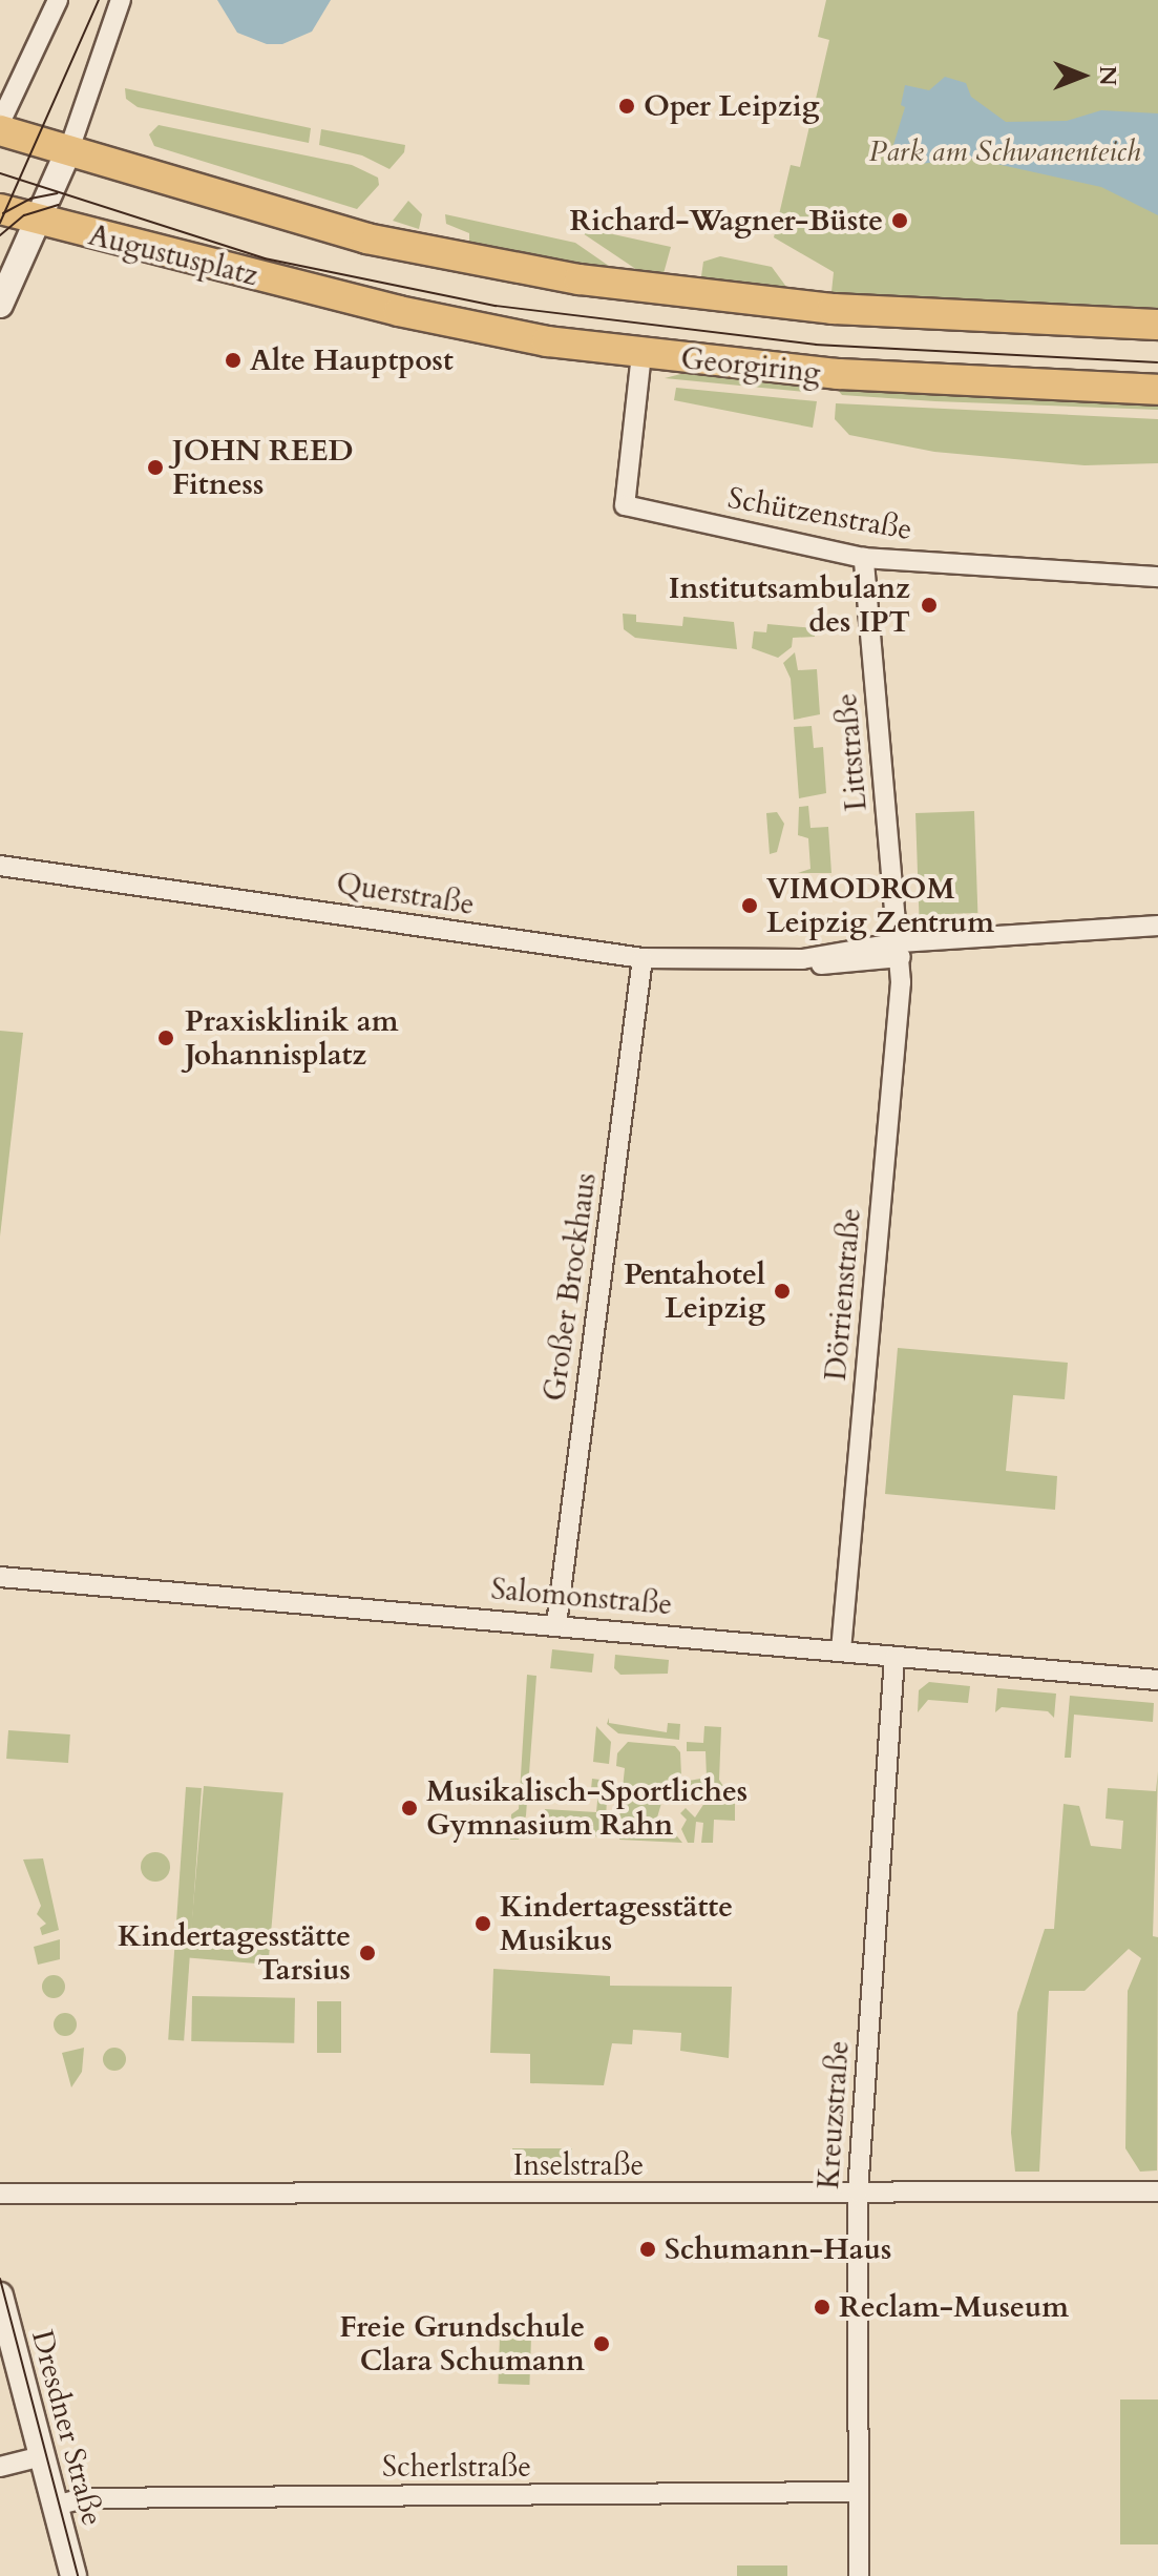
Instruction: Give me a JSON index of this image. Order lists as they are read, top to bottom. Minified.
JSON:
{"streets":{"main road":["Augustusplatz","Georgiring","Dresdner Straße"],"street":["Schützenstraße","Littstraße","Querstraße","Großer Brockhaus","Dörrienstraße","Salomonstraße","Kreuzstraße","Inselstraße","Scherlstraße"]},"crossings":[["Augustusplatz","Georgiring"],["Georgiring","Schützenstraße"],["Schützenstraße","Littstraße"],["Littstraße","Querstraße"],["Littstraße","Dörrienstraße"],["Querstraße","Großer Brockhaus"],["Querstraße","Dörrienstraße"],["Großer Brockhaus","Salomonstraße"],["Dörrienstraße","Salomonstraße"],["Salomonstraße","Kreuzstraße"],["Kreuzstraße","Inselstraße"],["Kreuzstraße","Scherlstraße"],["Dresdner Straße","Scherlstraße"]],"parks":["Park am Schwanenteich"],"places":["Oper Leipzig","Richard-Wagner-Büste","Alte Hauptpost","JOHN REED Fitness","Institutsambulanz des IPT","VIMODROM Leipzig Zentrum","Praxisklinik am Johannisplatz","Pentahotel Leipzig","Musikalisch-Sportliches Gymnasium Rahn","Kindertagesstätte Musikus","Kindertagesstätte Tarsius","Schumann-Haus","Reclam-Museum","Freie Grundschule Clara Schumann"],"north":"right"}
